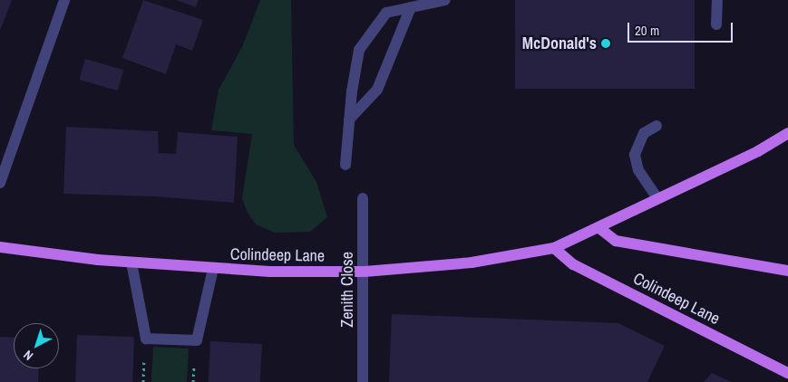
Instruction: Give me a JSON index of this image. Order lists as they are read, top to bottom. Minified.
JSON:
{"streets":{"main road":["Colindeep Lane"],"street":["Zenith Close"]},"crossings":[["Colindeep Lane","Zenith Close"]],"places":["McDonald's"],"scale_bar":"20 m","north":"bottom left"}
